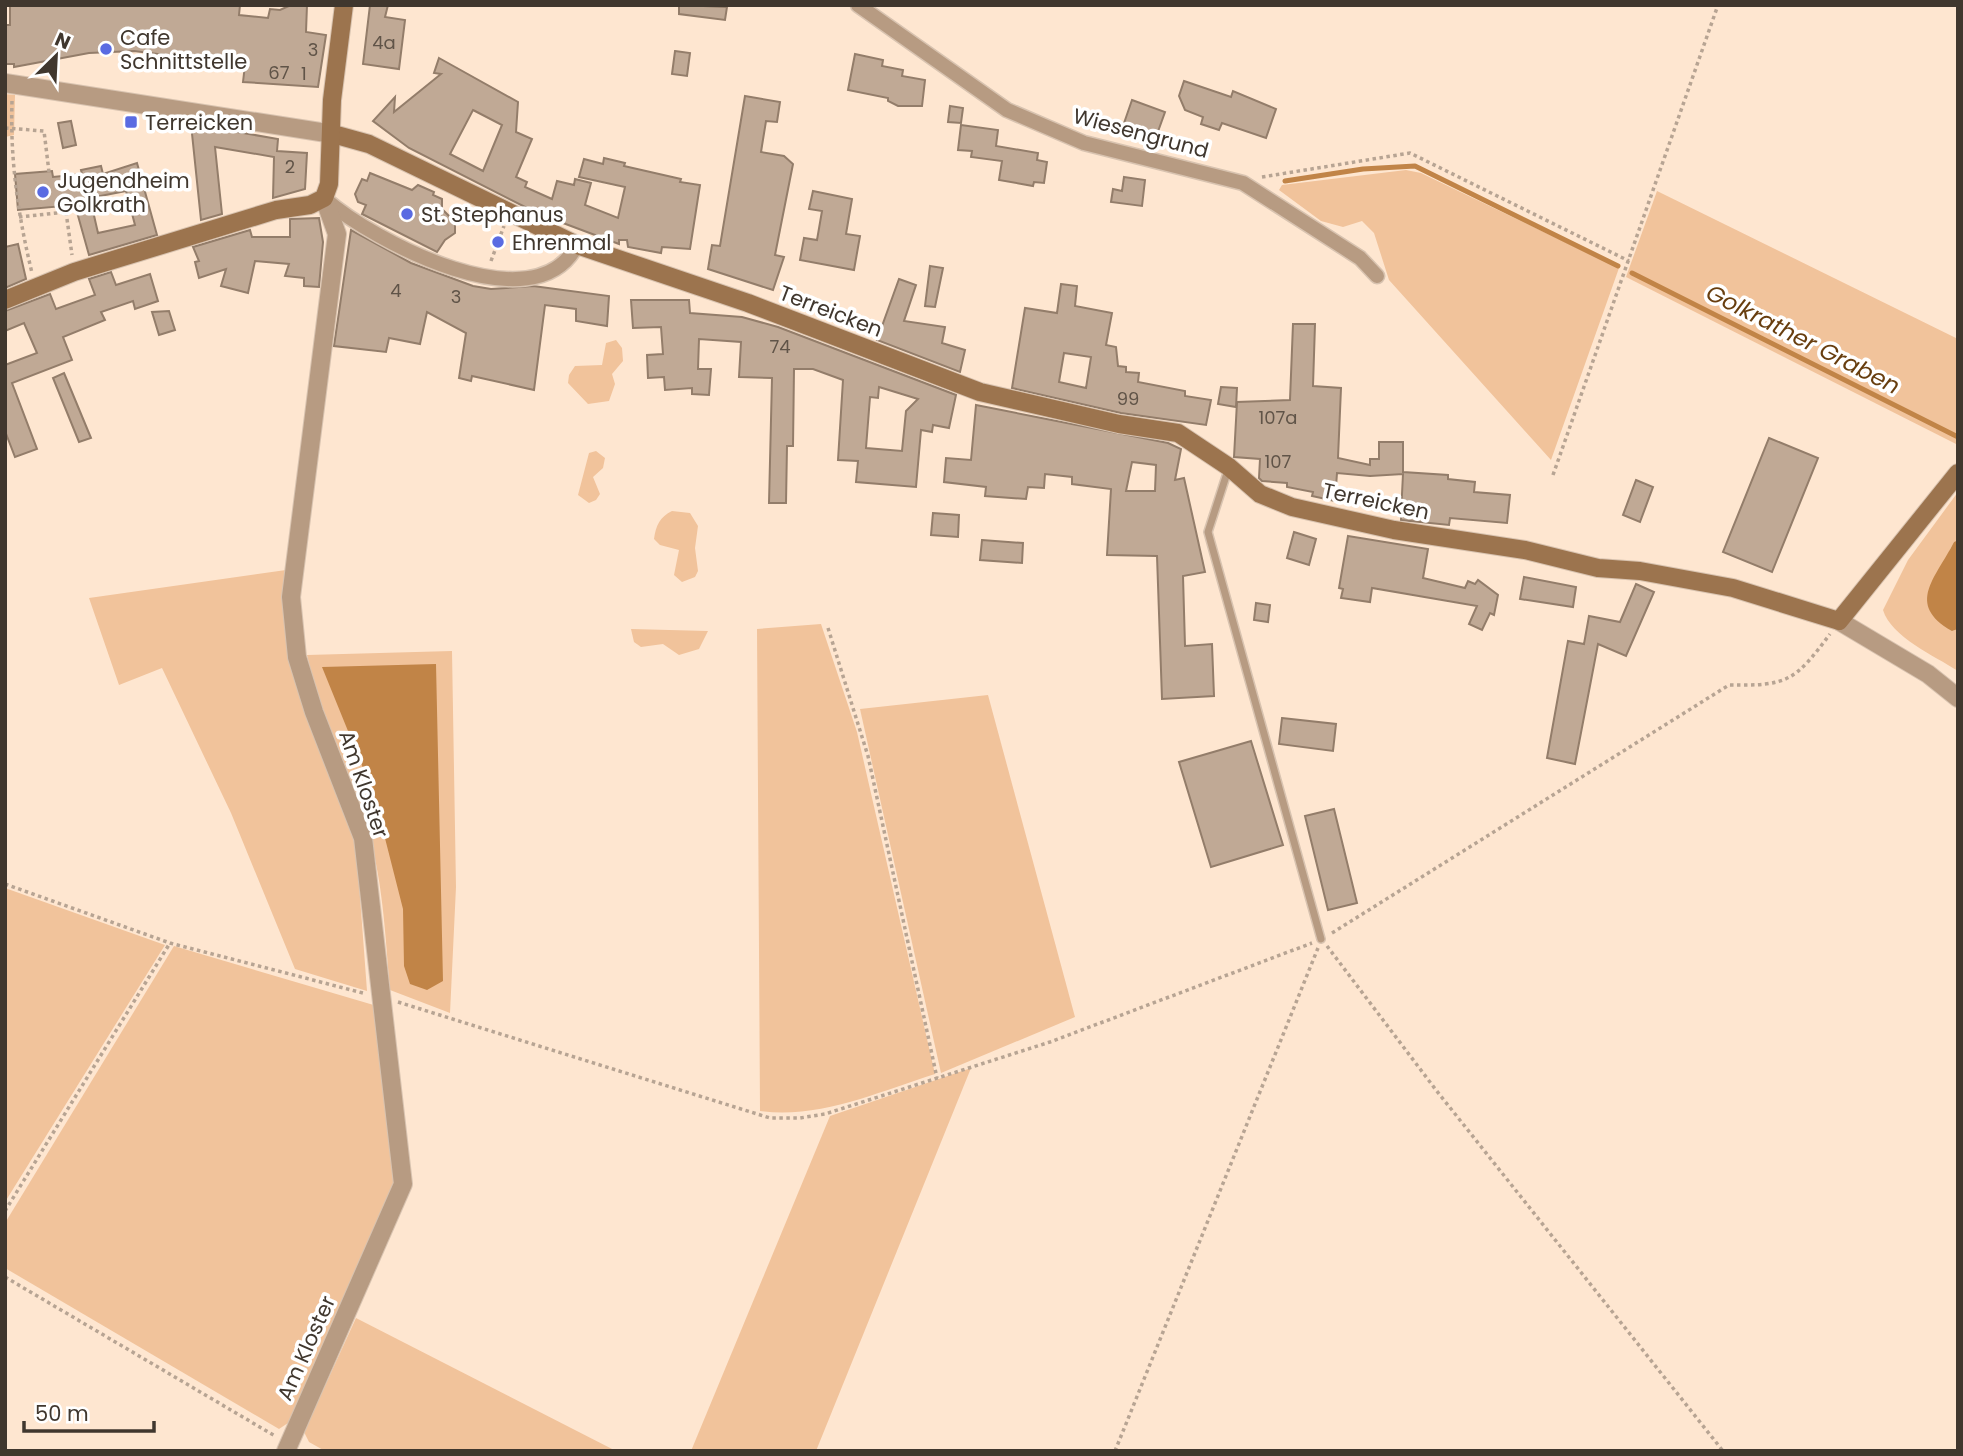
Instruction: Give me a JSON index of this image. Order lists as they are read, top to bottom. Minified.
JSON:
{"streets":{"main road":["Terreicken"],"street":["Wiesengrund","Am Kloster"]},"water":["Golkrather Graben"],"places":{"other":["Cafe Schnittstelle","Jugendheim Golkrath","St. Stephanus","Ehrenmal"],"transit":["Terreicken"]},"house_numbers":["4a","3","67","1","2","4","3","74","99","107a","107"],"scale_bar":"50 m","north":"top right"}
